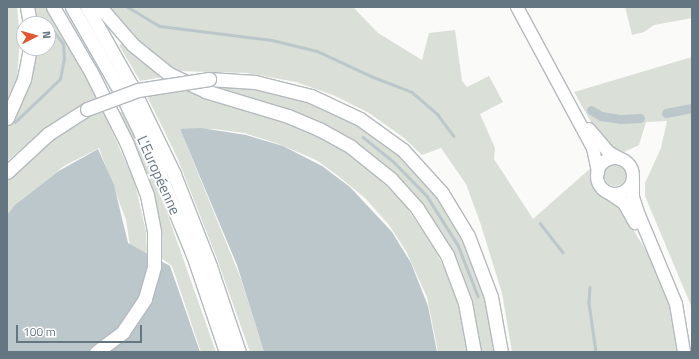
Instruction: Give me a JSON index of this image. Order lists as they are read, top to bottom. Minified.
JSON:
{"streets":{"highway":["L'Européenne"]},"scale_bar":"100 m","north":"right"}
